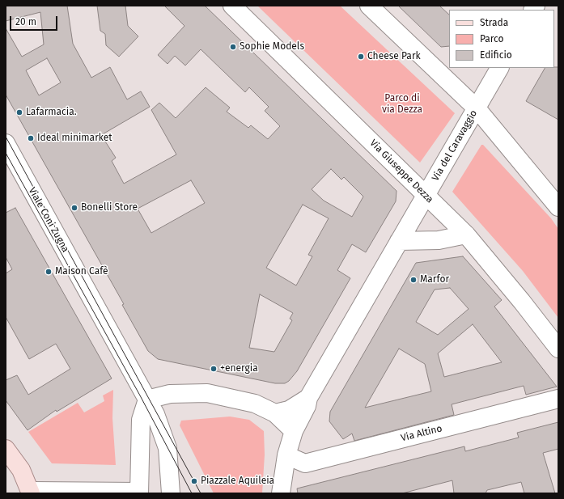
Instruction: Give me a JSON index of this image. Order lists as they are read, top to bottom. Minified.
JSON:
{"streets":{"street":["Via del Caravaggio","Via Giuseppe Dezza","Viale Coni Zugna","Via Altino"]},"crossings":[["Via del Caravaggio","Via Giuseppe Dezza"]],"parks":["Parco di via Dezza"],"places":["Sophie Models","Cheese Park","Lafarmacia.","Ideal minimarket","Bonelli Store","Maison Cafè","Marfor","+energia","Piazzale Aquileia"],"legend":["Strada","Parco","Edificio"],"scale_bar":"20 m"}
